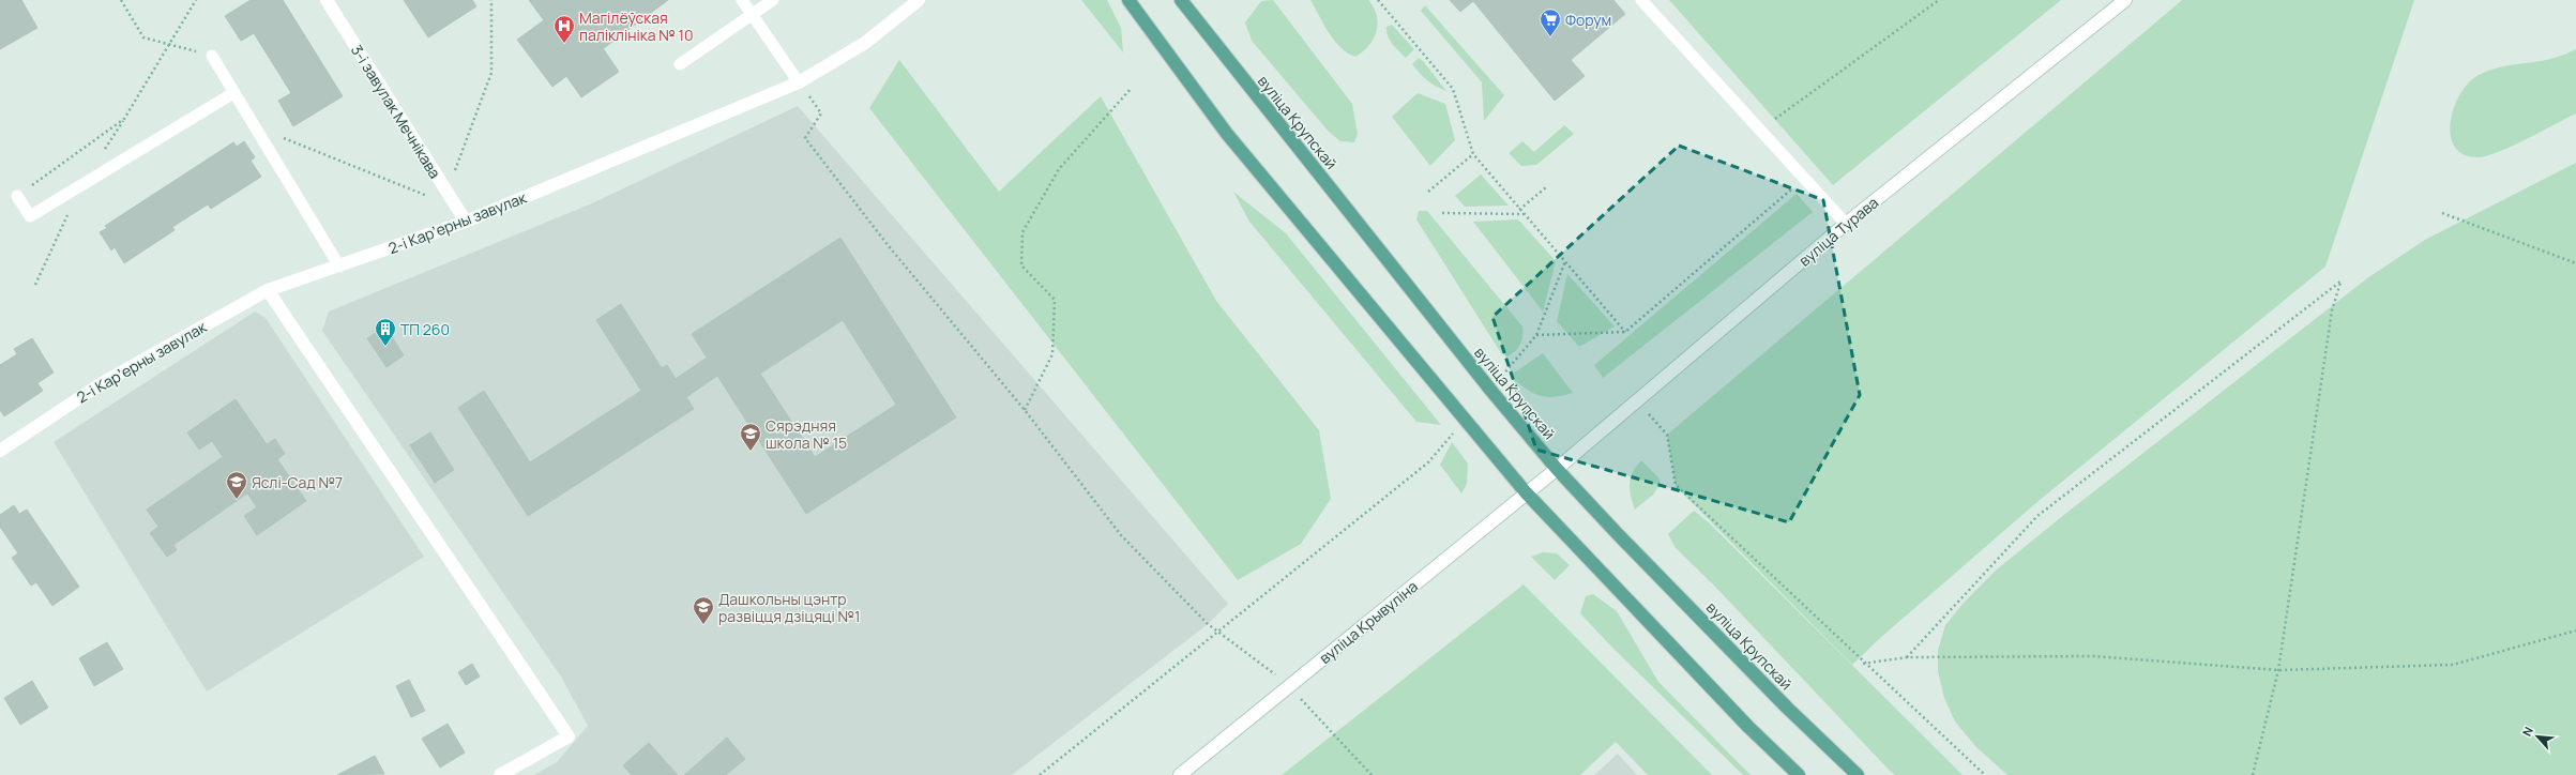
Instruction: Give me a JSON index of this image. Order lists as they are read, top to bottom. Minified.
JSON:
{"streets":{"main road":["вуліца Крупскай"],"street":["3-і завулак Мечнікава","2-і Карʼерны завулак","вуліца Турава","вуліца Крывуліна"]},"crossings":[["3-і завулак Мечнікава","2-і Карʼерны завулак"],["вуліца Крупскай","вуліца Турава"],["вуліца Крупскай","вуліца Крывуліна"],["вуліца Турава","вуліца Крывуліна"]],"places":{"supermarket":["Форум"],"hospital":["Магілёўская паліклініка № 10"],"building":["ТП 260"],"school or university":["Сярэдняя школа № 15","Яслі-Сад №7","Дашкольны цэнтр развіцця дзіцяці №1"]},"north":"top left"}
